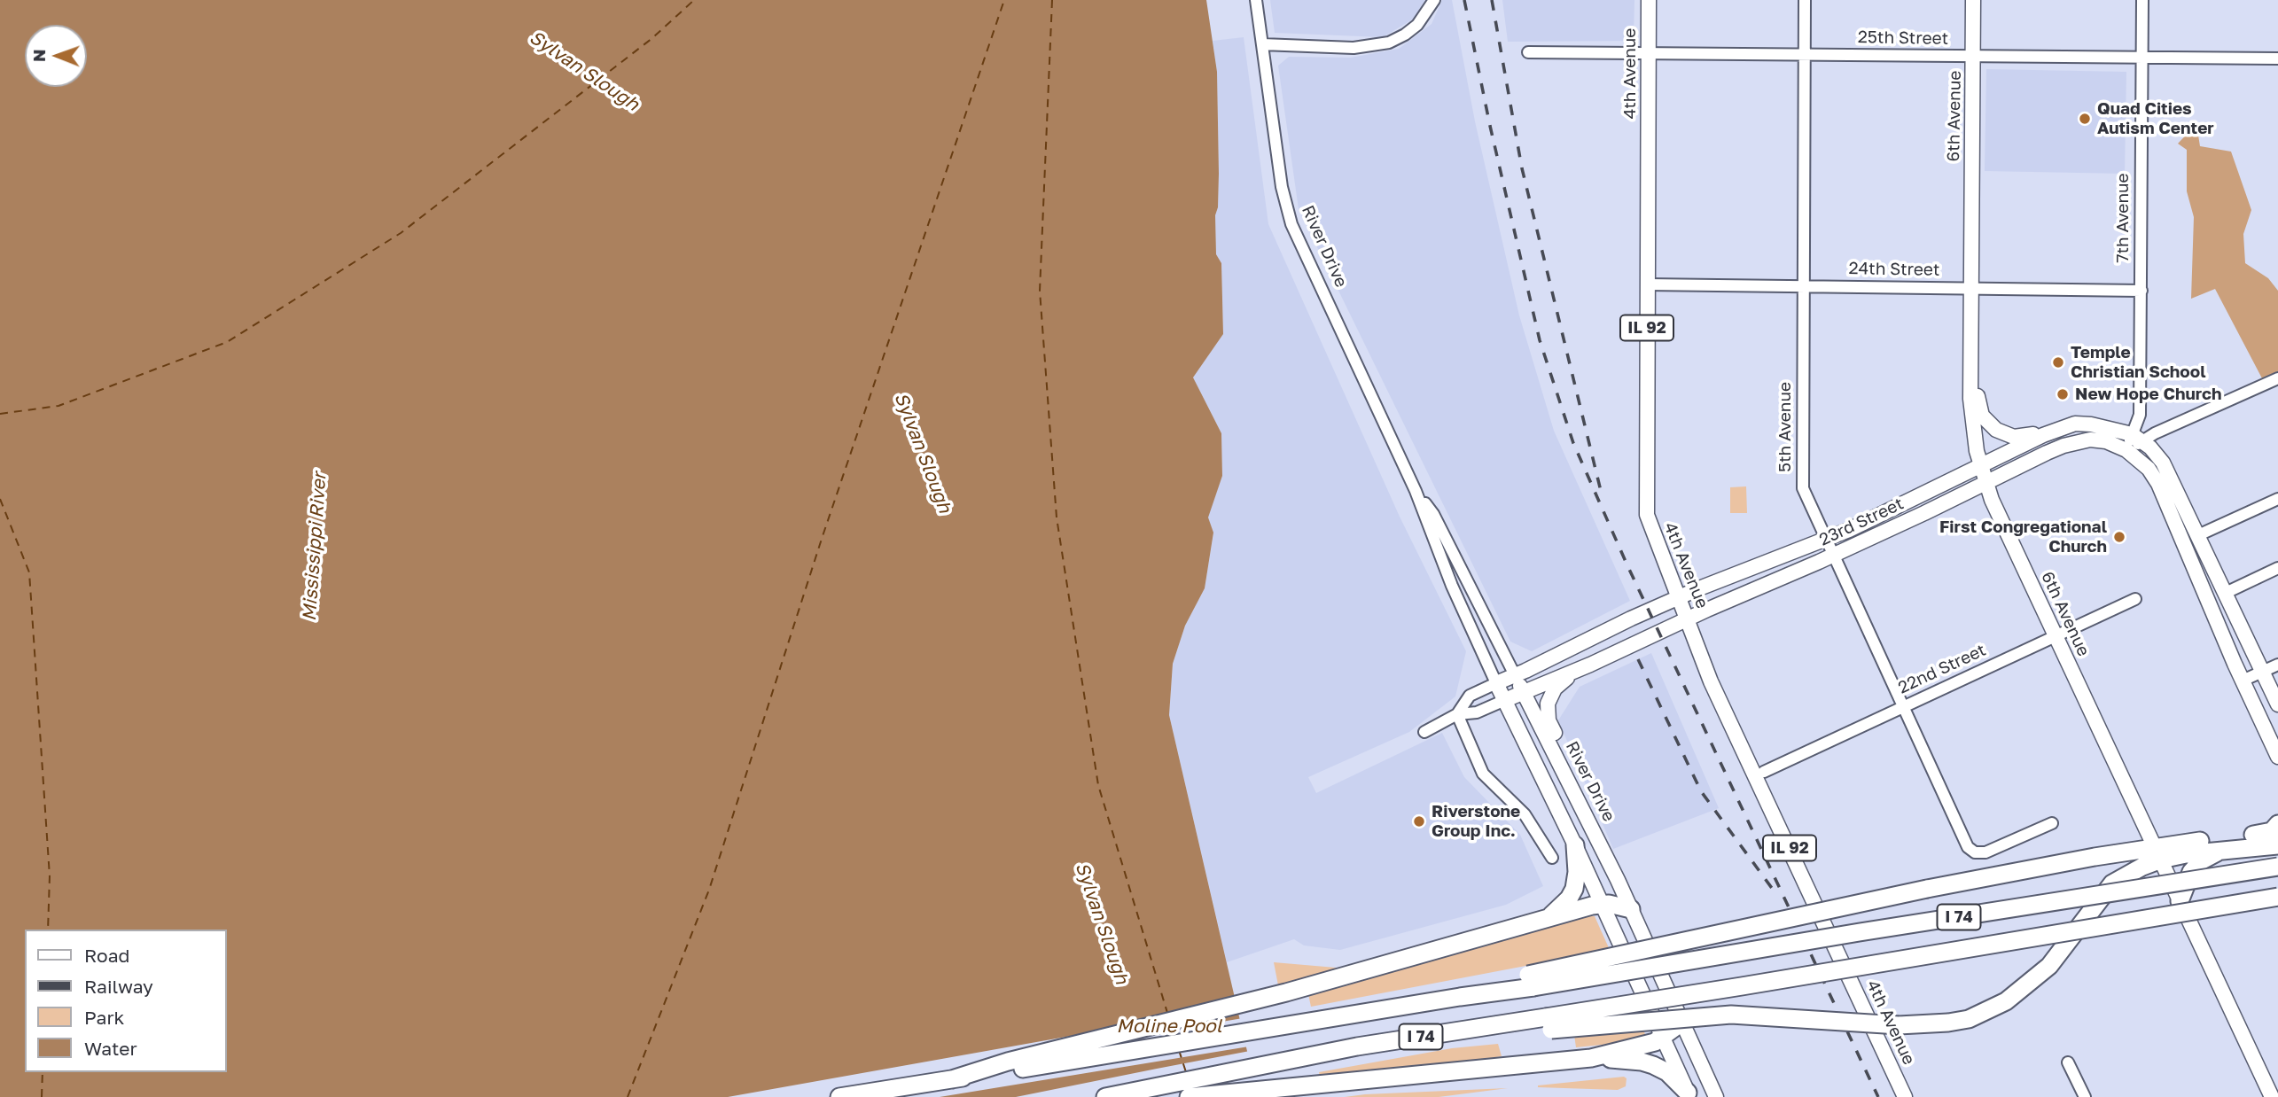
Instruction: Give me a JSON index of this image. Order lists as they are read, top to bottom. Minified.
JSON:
{"streets":{"highway":["I 74"],"main road":["4th Avenue","6th Avenue","River Drive","IL 92","23rd Street"],"street":["25th Street","7th Avenue","24th Street","5th Avenue","22nd Street"]},"crossings":[["25th Street","4th Avenue"],["25th Street","6th Avenue"],["25th Street","7th Avenue"],["25th Street","5th Avenue"],["4th Avenue","24th Street"],["4th Avenue","23rd Street"],["6th Avenue","24th Street"],["6th Avenue","23rd Street"],["6th Avenue","22nd Street"],["7th Avenue","24th Street"],["7th Avenue","23rd Street"],["River Drive","23rd Street"],["24th Street","5th Avenue"],["5th Avenue","23rd Street"],["5th Avenue","22nd Street"]],"water":["Sylvan Slough","Mississippi River","Moline Pool"],"places":["Quad Cities Autism Center","Temple Christian School","New Hope Church","First Congregational Church","Riverstone Group Inc."],"legend":["Road","Railway","Park","Water"],"north":"left"}
